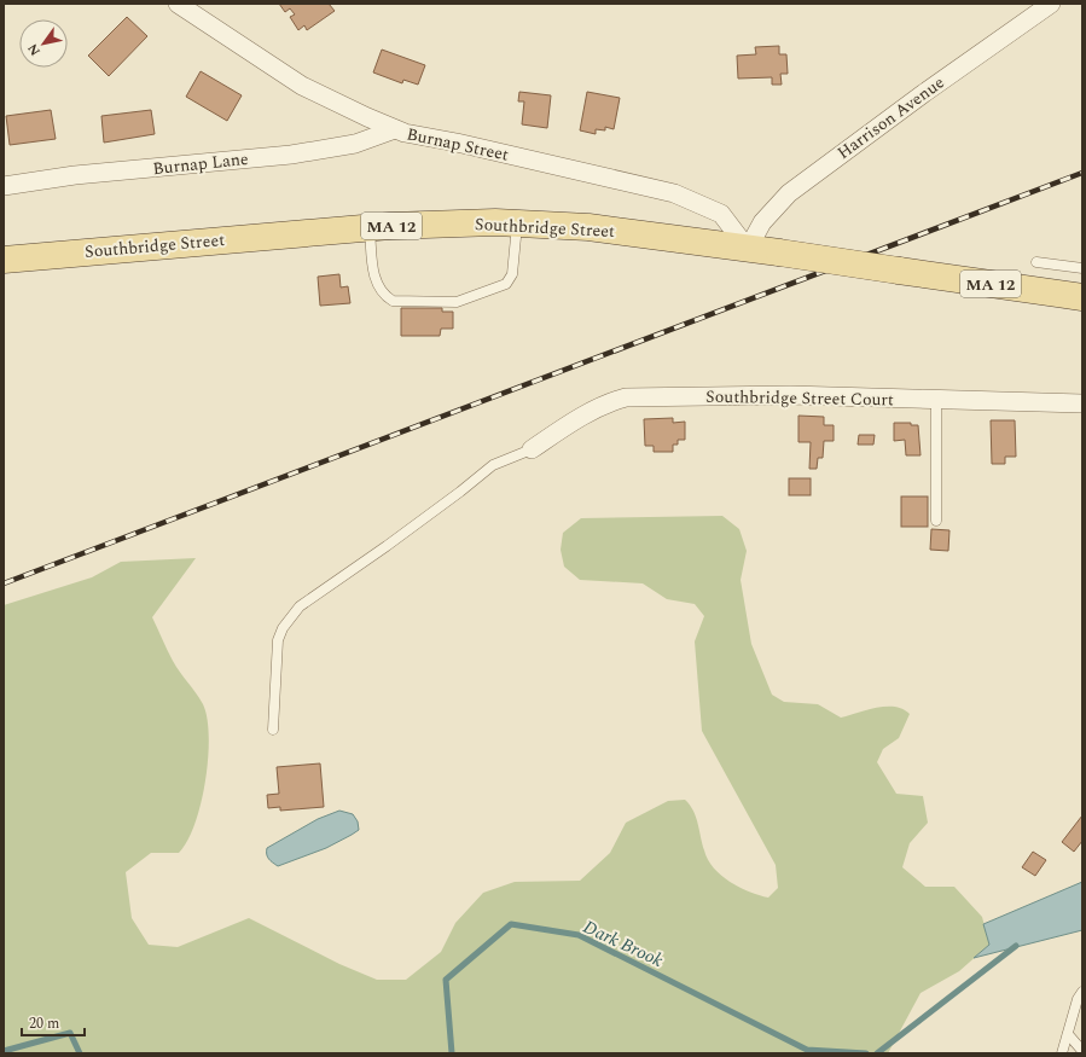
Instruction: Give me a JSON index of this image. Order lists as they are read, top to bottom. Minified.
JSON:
{"streets":{"main road":["MA 12","Southbridge Street"],"street":["Harrison Avenue","Burnap Street","Burnap Lane","Southbridge Street Court"]},"crossings":[["Harrison Avenue","Burnap Street"],["Harrison Avenue","Southbridge Street"],["Burnap Street","Burnap Lane"],["Burnap Street","Southbridge Street"]],"water":["Dark Brook"],"scale_bar":"20 m","north":"bottom left"}
